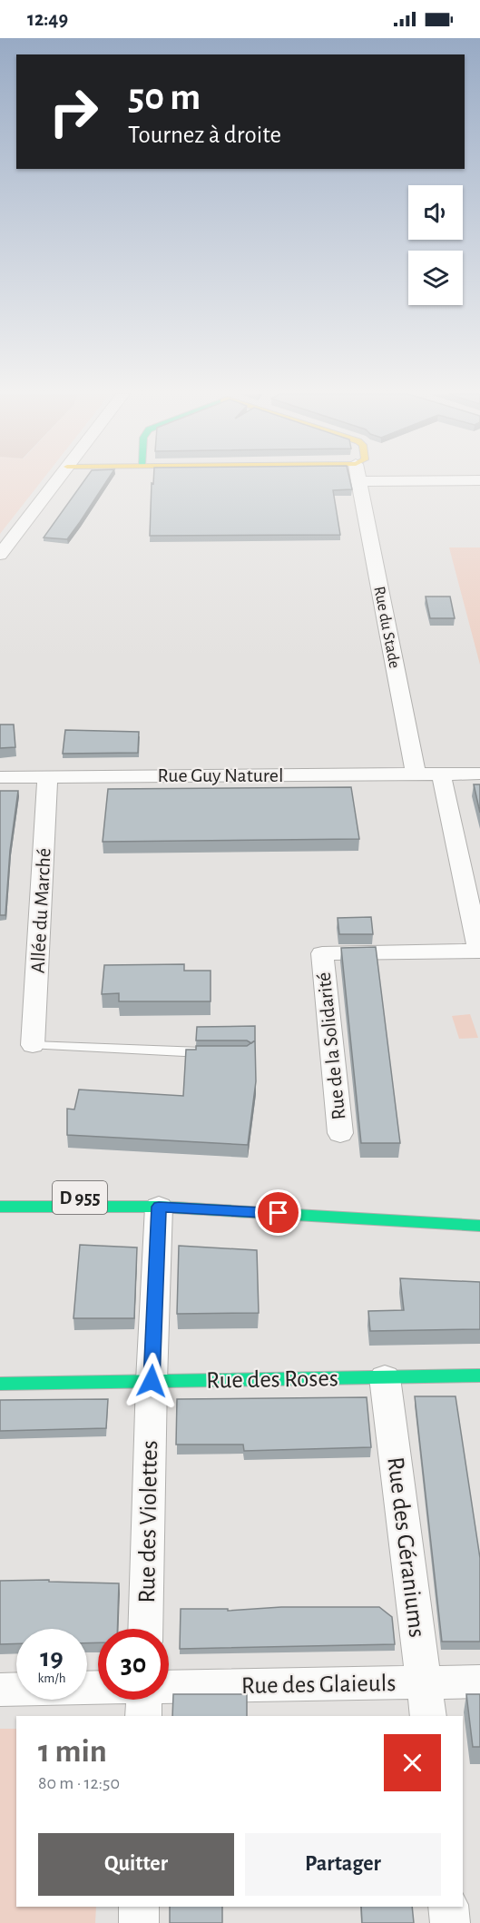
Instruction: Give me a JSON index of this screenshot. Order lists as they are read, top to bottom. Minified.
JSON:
{"streets":{"street":["Rue du Stade","Rue Guy Naturel","Allée du Marché","Rue de la Solidarité","D 955","Rue des Roses","Rue des Violettes","Rue des Géraniums","Rue des Glaieuls"]},"crossings":[["Rue du Stade","Rue Guy Naturel"],["Rue Guy Naturel","Allée du Marché"],["D 955","Rue des Violettes"],["Rue des Roses","Rue des Violettes"],["Rue des Roses","Rue des Géraniums"],["Rue des Géraniums","Rue des Glaieuls"]],"page":{"status":"12:49","turn":["50 m","Tournez à droite"],"speed":"19 km/h","limit":"30","heading":["1 min","80 m · 12:50"],"buttons":["Quitter","Partager"]}}
